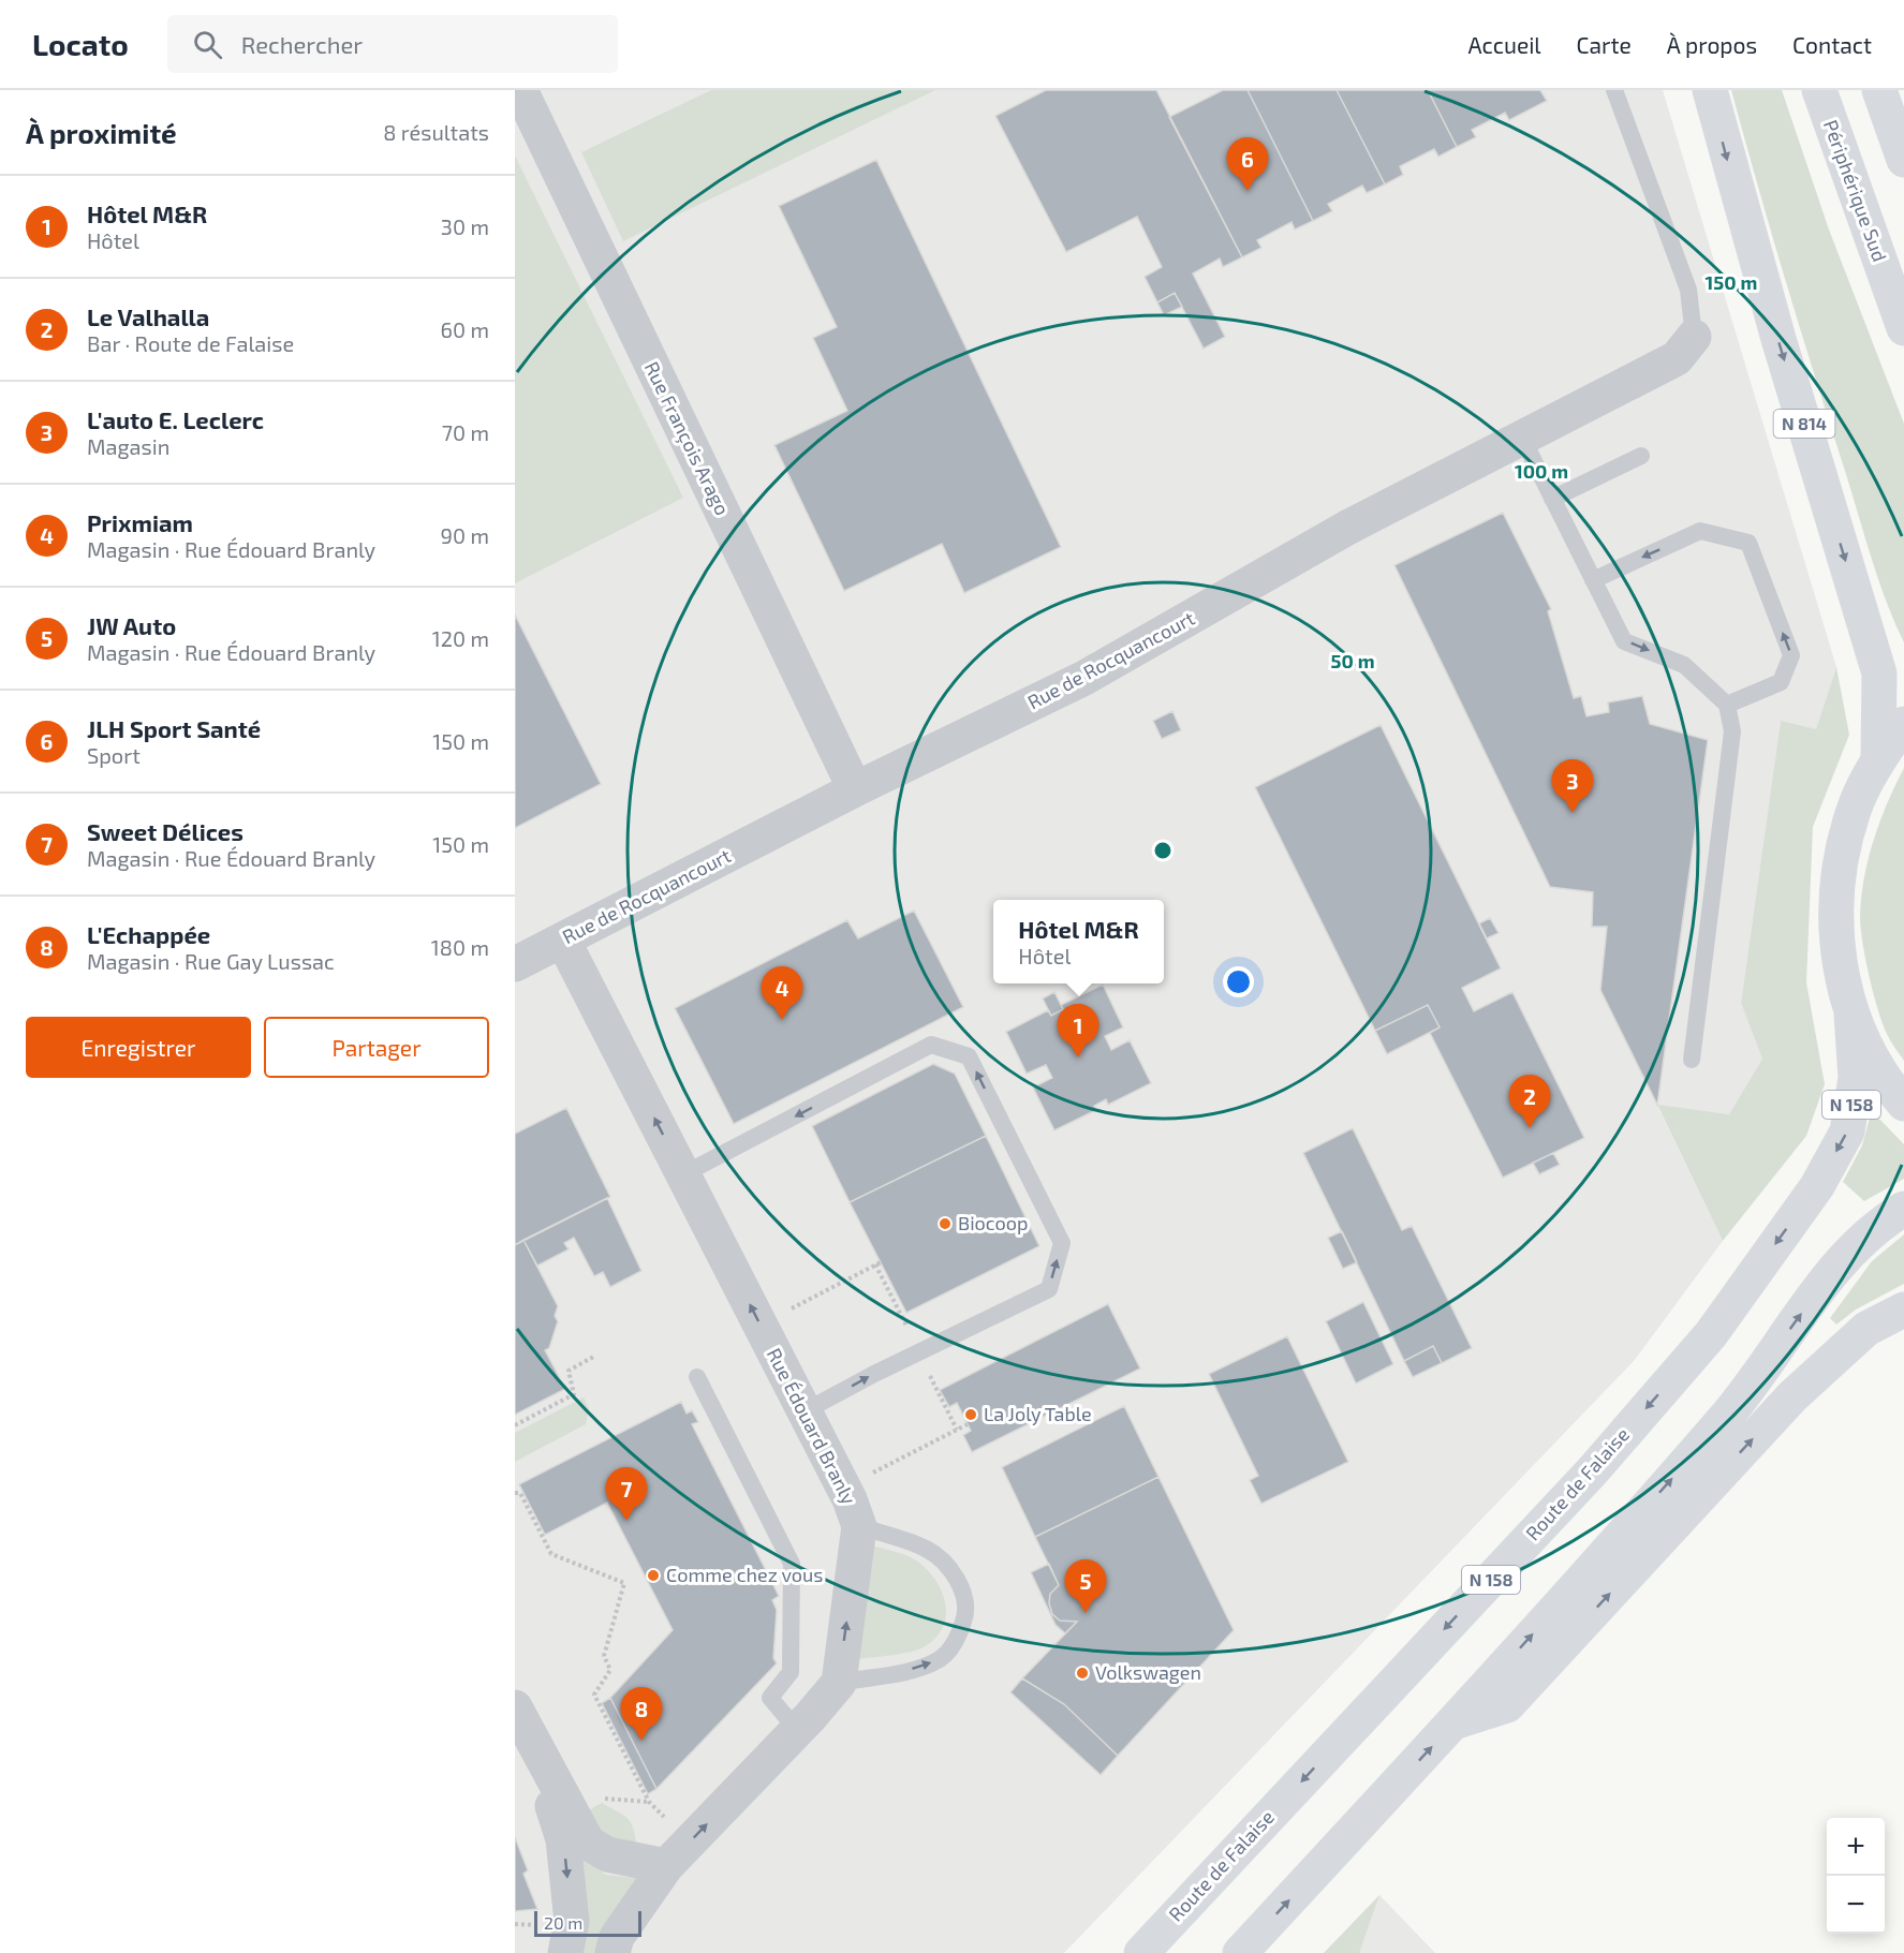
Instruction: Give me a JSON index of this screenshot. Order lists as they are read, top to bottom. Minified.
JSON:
{"streets":{"highway":["Périphérique Sud","N 814","N 158","Route de Falaise"],"street":["Rue François Arago","Rue de Rocquancourt","Rue Édouard Branly"]},"crossings":[["Rue François Arago","Rue de Rocquancourt"],["Rue de Rocquancourt","Rue Édouard Branly"]],"one_way":["Rue Édouard Branly"],"places":["Biocoop","La Joly Table","Comme chez vous","Volkswagen"],"scale_bar":"20 m","page":{"header":"Locato","search":"Rechercher","nav":["Accueil","Carte","À propos","Contact"],"heading":["À proximité","8 résultats"],"pins":["6","3","4","1","2","7","5","8"],"list":[{"mark":"1","name":"Hôtel M&R","note":"Hôtel","value":"30 m"},{"mark":"2","name":"Le Valhalla","note":"Bar · Route de Falaise","value":"60 m"},{"mark":"3","name":"L'auto E. Leclerc","note":"Magasin","value":"70 m"},{"mark":"4","name":"Prixmiam","note":"Magasin · Rue Édouard Branly","value":"90 m"},{"mark":"5","name":"JW Auto","note":"Magasin · Rue Édouard Branly","value":"120 m"},{"mark":"6","name":"JLH Sport Santé","note":"Sport","value":"150 m"},{"mark":"7","name":"Sweet Délices","note":"Magasin · Rue Édouard Branly","value":"150 m"},{"mark":"8","name":"L'Echappée","note":"Magasin · Rue Gay Lussac","value":"180 m"}],"popup":["Hôtel M&R","Hôtel"],"buttons":["Enregistrer","Partager"],"map_buttons":["+","−"],"scale":"20 m"},"rings":["150 m","100 m","50 m"]}
